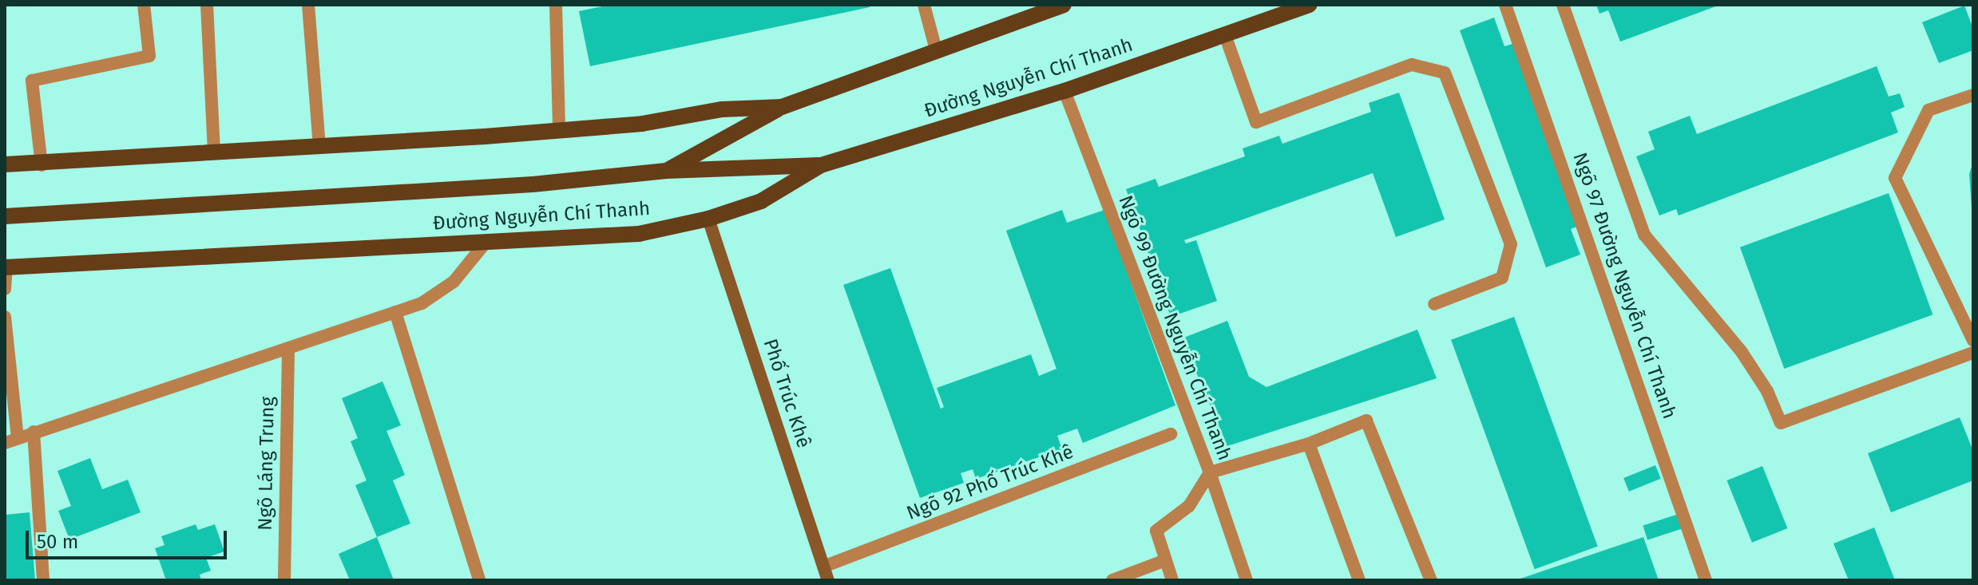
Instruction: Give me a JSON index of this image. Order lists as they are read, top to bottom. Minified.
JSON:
{"streets":{"main road":["Đường Nguyễn Chí Thanh"],"street":["Ngõ 97 Đường Nguyễn Chí Thanh","Ngõ 99 Đường Nguyễn Chí Thanh","Phố Trúc Khê","Ngõ Láng Trung","Ngõ 92 Phố Trúc Khê"]},"crossings":[["Đường Nguyễn Chí Thanh","Ngõ 99 Đường Nguyễn Chí Thanh"],["Đường Nguyễn Chí Thanh","Phố Trúc Khê"],["Phố Trúc Khê","Ngõ 92 Phố Trúc Khê"]],"scale_bar":"50 m"}
